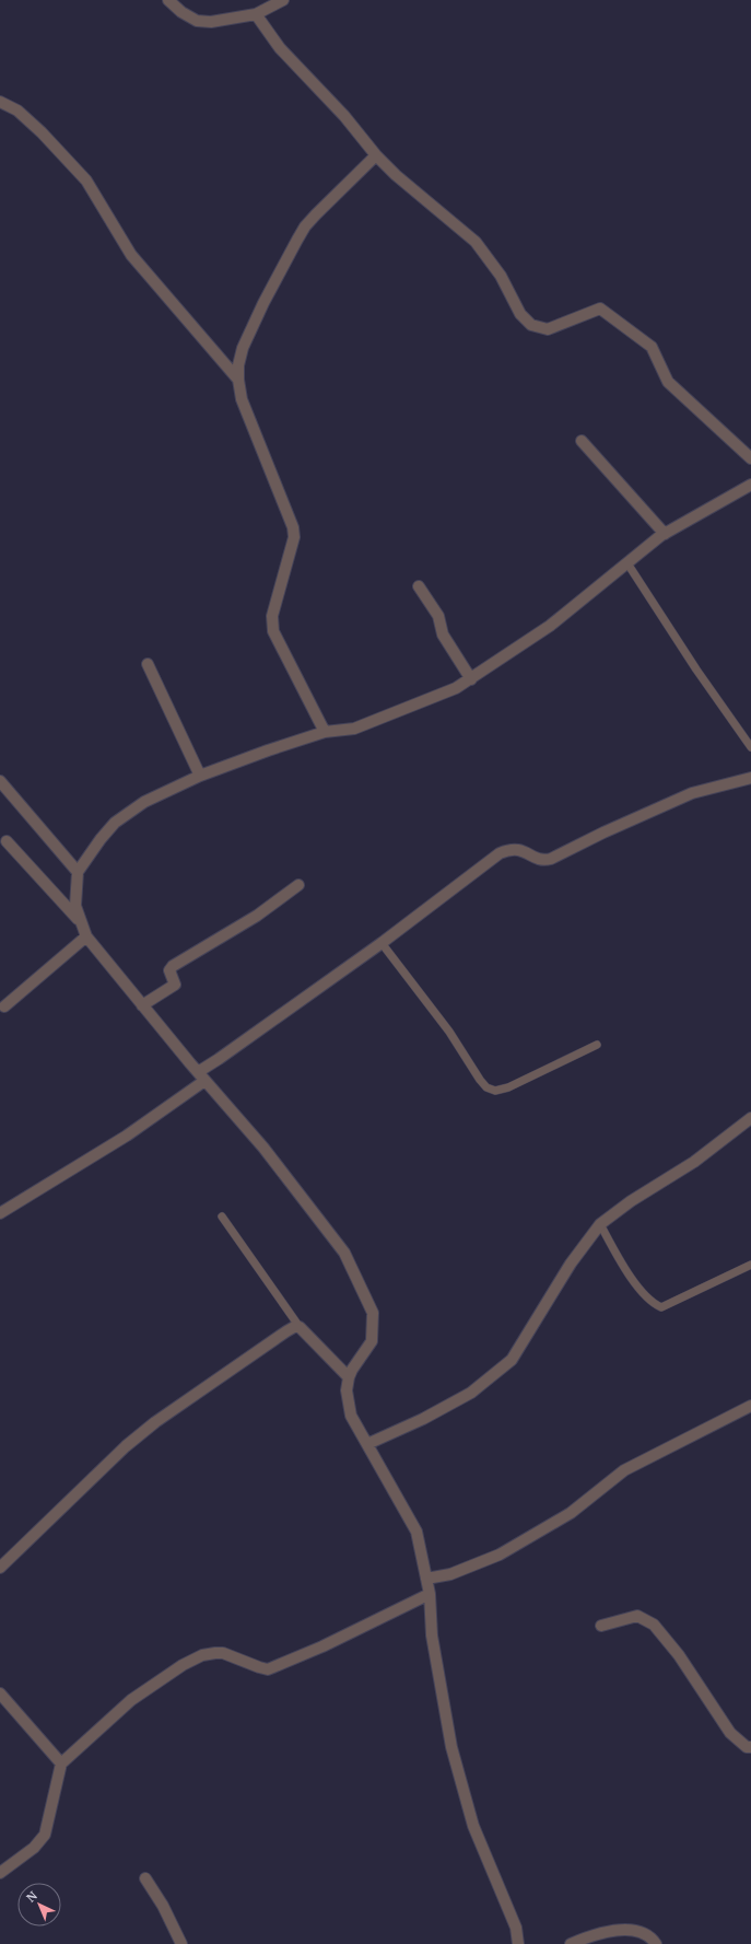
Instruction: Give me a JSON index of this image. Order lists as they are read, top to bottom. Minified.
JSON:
{"north":"top left"}
